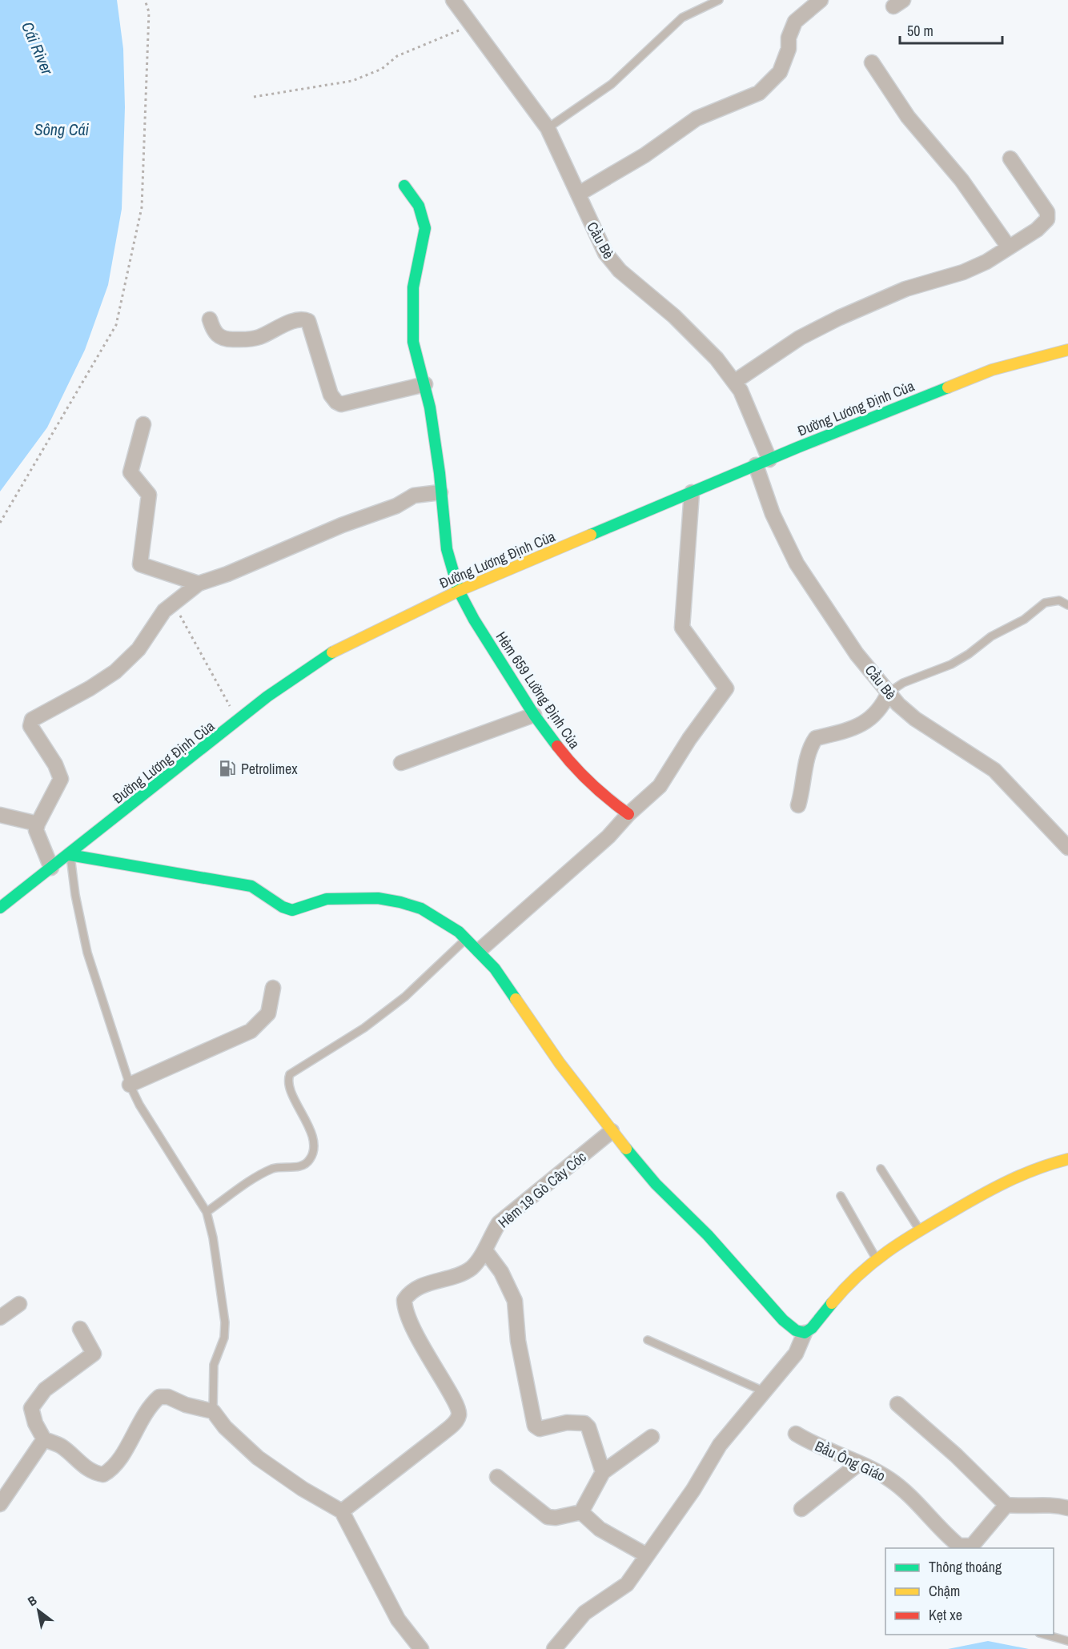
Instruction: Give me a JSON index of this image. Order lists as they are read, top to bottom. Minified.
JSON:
{"streets":{"street":["Cầu Bè","Đường Lương Định Của","Hẻm 659 Lường Định Của","Hẻm 19 Gò Cây Cóc","Bầu Ông Giáo"]},"crossings":[["Cầu Bè","Đường Lương Định Của"],["Đường Lương Định Của","Hẻm 659 Lường Định Của"]],"water":["Cái River","Sông Cái"],"places":{"fuel station":["Petrolimex"]},"legend":["Thông thoáng","Chậm","Kẹt xe"],"scale_bar":"50 m","north":"top left"}
